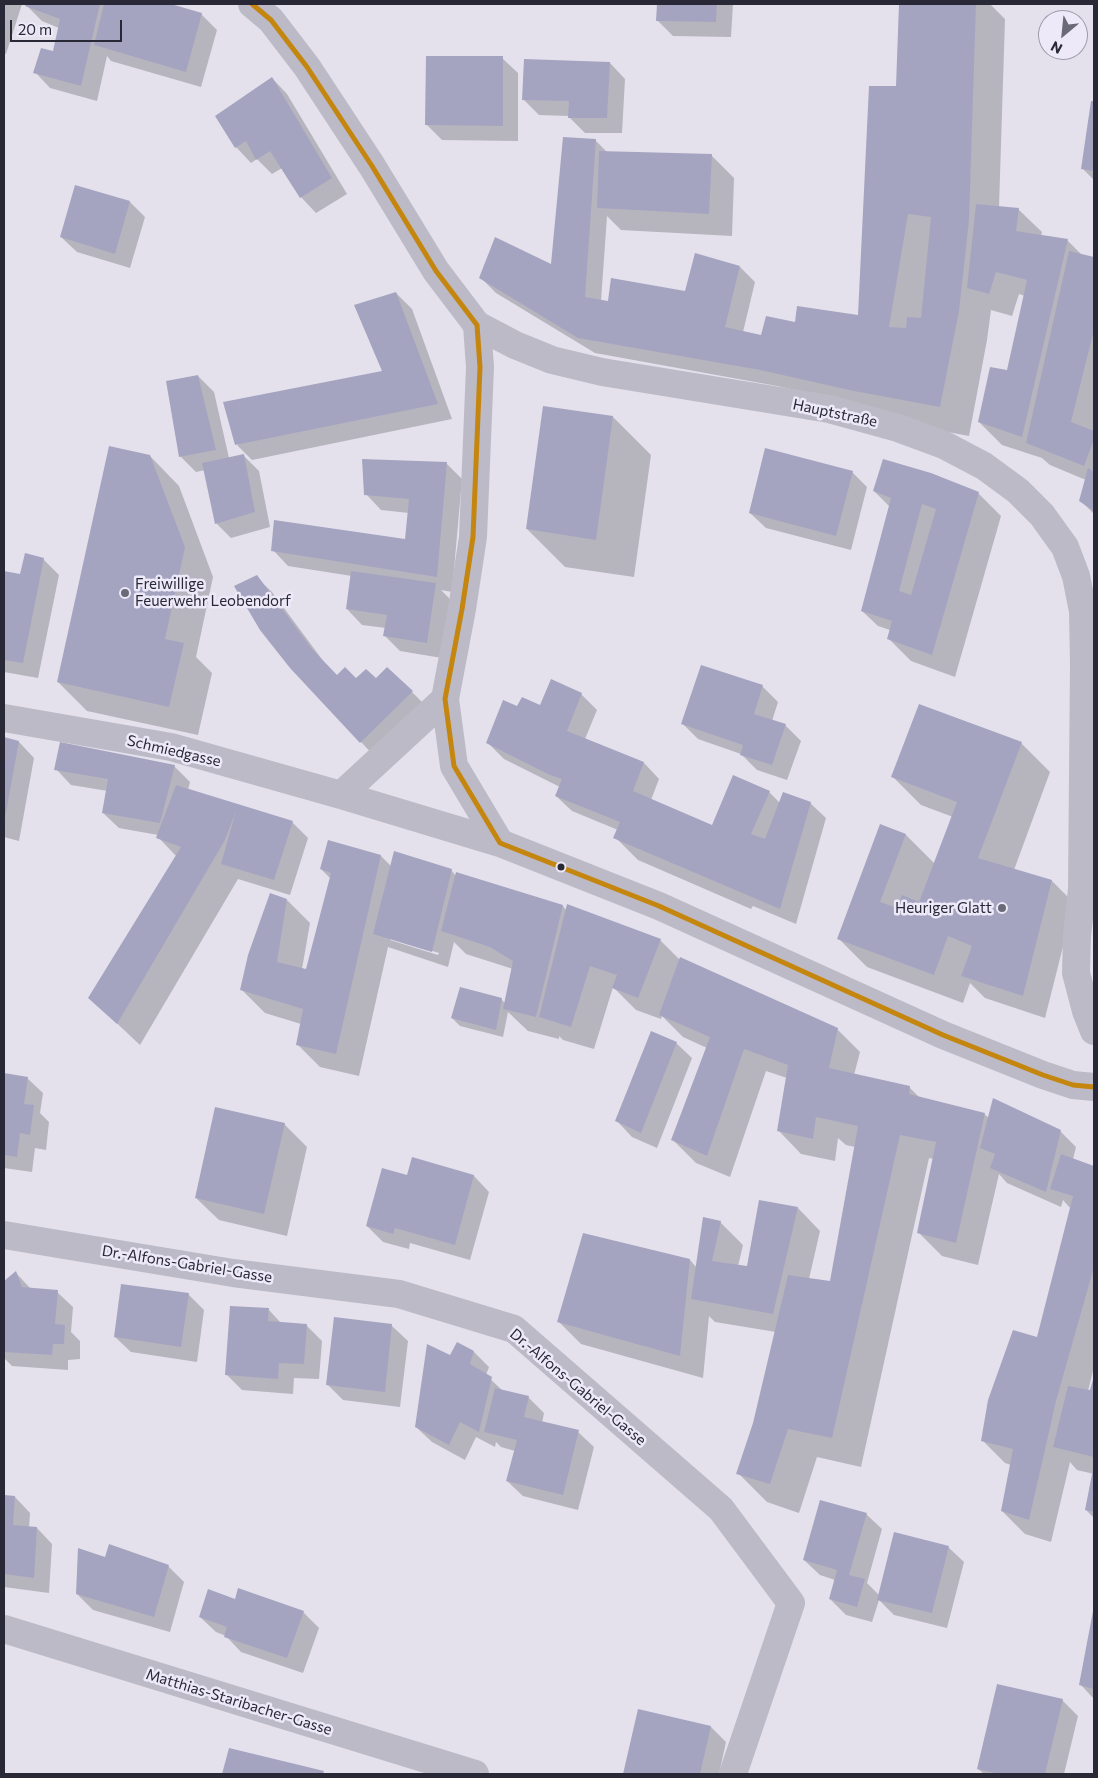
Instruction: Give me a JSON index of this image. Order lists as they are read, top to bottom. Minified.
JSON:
{"streets":{"street":["Hauptstraße","Schmiedgasse","Dr.-Alfons-Gabriel-Gasse","Matthias-Staribacher-Gasse"]},"places":["Freiwillige Feuerwehr Leobendorf","Heuriger Glatt"],"scale_bar":"20 m","north":"bottom left"}
